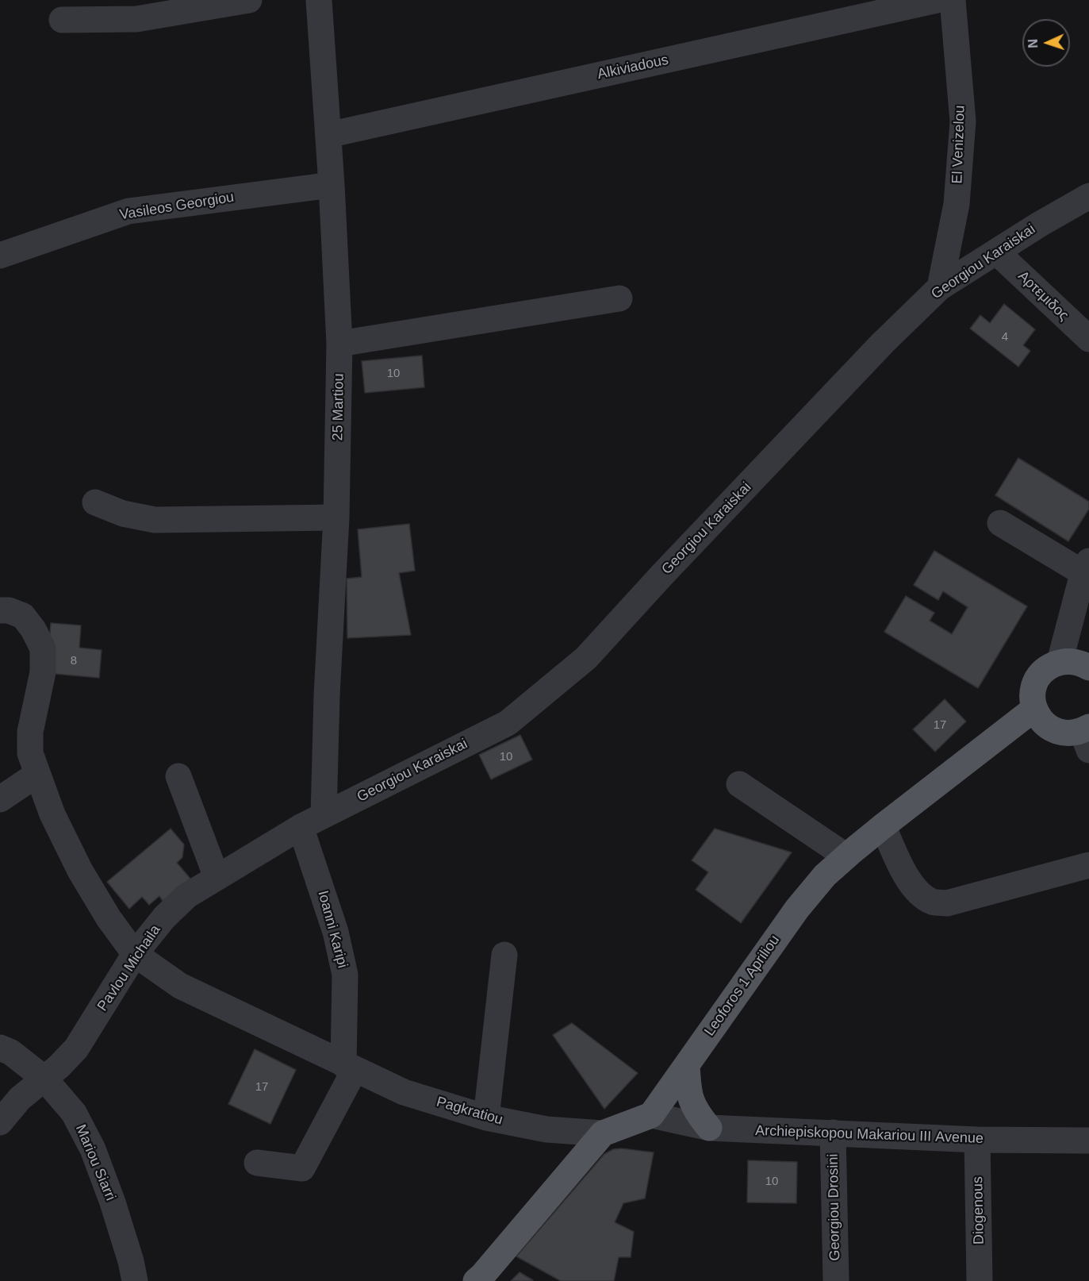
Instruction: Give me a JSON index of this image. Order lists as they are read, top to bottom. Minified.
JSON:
{"streets":{"main road":["Leoforos 1 Apriliou"],"street":["Alkiviadous","El Venizelou","Vasileos Georgiou","Georgiou Karaiskai","Αρτεμιδος","25 Martiou","Ioanni Karipi","Pavlou Michaila","Pagkratiou","Archiepiskopou Makariou III Avenue","Mariou Siarri","Georgiou Drosini","Diogenous"]},"crossings":[["Alkiviadous","25 Martiou"],["El Venizelou","Georgiou Karaiskai"],["Vasileos Georgiou","25 Martiou"],["Georgiou Karaiskai","Αρτεμιδος"],["Georgiou Karaiskai","25 Martiou"],["Georgiou Karaiskai","Ioanni Karipi"],["Georgiou Karaiskai","Pavlou Michaila"],["Ioanni Karipi","Pavlou Michaila"],["Ioanni Karipi","Pagkratiou"],["Pavlou Michaila","Pagkratiou"],["Pavlou Michaila","Mariou Siarri"],["Leoforos 1 Apriliou","Archiepiskopou Makariou III Avenue"],["Archiepiskopou Makariou III Avenue","Georgiou Drosini"],["Archiepiskopou Makariou III Avenue","Diogenous"]],"house_numbers":["4","10","8","17","10","17","10"],"north":"left"}
